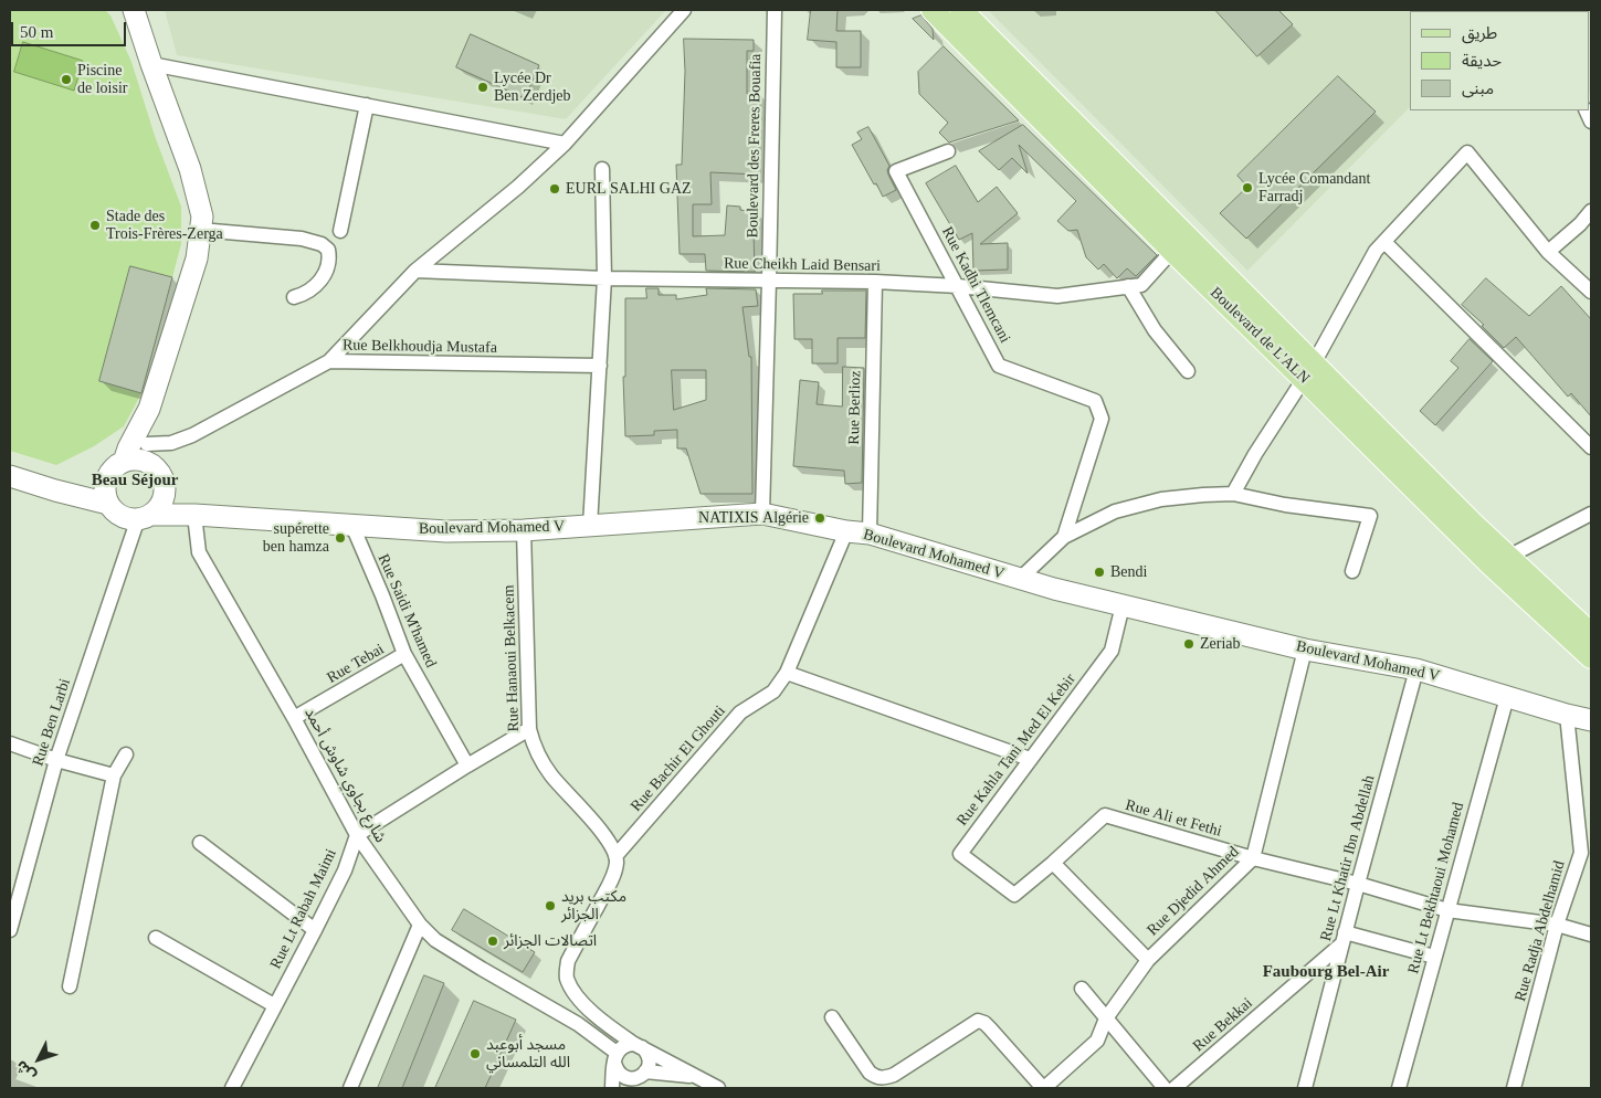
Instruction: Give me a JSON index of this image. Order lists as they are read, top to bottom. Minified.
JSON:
{"streets":{"main road":["Boulevard de L'ALN","Boulevard Mohamed V"],"street":["Boulevard des Freres Bouafia","Rue Cheikh Laid Bensari","Rue Kadhi Tlemcani","Rue Belkhoudja Mustafa","Rue Berlioz","Rue Saidi M'hamed","Rue Hanaoui Belkacem","Rue Tebai","Rue Ben Larbi","Rue Kahla Tani Med El Kebir","Rue Bachir El Ghouti","شارع بجاوي شاوش أحمد","Rue Ali et Fethi","Rue Lt Khatir Ibn Abdellah","Rue Lt Bekhtaoui Mohamed","Rue Djedid Ahmed","Rue Lt Rabah Maimi","Rue Radja Abdelhamid","Rue Bekkai"]},"crossings":[["Boulevard des Freres Bouafia","Rue Cheikh Laid Bensari"],["Boulevard des Freres Bouafia","Boulevard Mohamed V"],["Rue Cheikh Laid Bensari","Rue Kadhi Tlemcani"],["Rue Cheikh Laid Bensari","Boulevard de L'ALN"],["Rue Cheikh Laid Bensari","Rue Belkhoudja Mustafa"],["Rue Cheikh Laid Bensari","Rue Berlioz"],["Rue Berlioz","Boulevard Mohamed V"],["Boulevard Mohamed V","Rue Saidi M'hamed"],["Boulevard Mohamed V","Rue Hanaoui Belkacem"],["Boulevard Mohamed V","Rue Ben Larbi"],["Boulevard Mohamed V","Rue Kahla Tani Med El Kebir"],["Boulevard Mohamed V","Rue Bachir El Ghouti"],["Boulevard Mohamed V","شارع بجاوي شاوش أحمد"],["Boulevard Mohamed V","Rue Lt Khatir Ibn Abdellah"],["Boulevard Mohamed V","Rue Lt Bekhtaoui Mohamed"],["Boulevard Mohamed V","Rue Djedid Ahmed"],["Boulevard Mohamed V","Rue Radja Abdelhamid"],["Rue Saidi M'hamed","Rue Tebai"],["Rue Hanaoui Belkacem","Rue Bachir El Ghouti"],["Rue Tebai","شارع بجاوي شاوش أحمد"],["Rue Kahla Tani Med El Kebir","Rue Ali et Fethi"],["Rue Bachir El Ghouti","شارع بجاوي شاوش أحمد"],["شارع بجاوي شاوش أحمد","Rue Lt Rabah Maimi"],["Rue Ali et Fethi","Rue Djedid Ahmed"],["Rue Lt Khatir Ibn Abdellah","Rue Bekkai"]],"districts":["Beau Séjour","Faubourg Bel-Air"],"places":["Piscine de loisir","Lycée Dr Ben Zerdjeb","Lycée Comandant Farradj","EURL SALHI GAZ","Stade des Trois-Frères-Zerga","NATIXIS Algérie","supérette ben hamza","Bendi","Zeriab","مكتب بريد الجزائر","اتصالات الجزائر","مسجد أبوعبد الله التلمساني"],"legend":["طريق","حديقة","مبنى"],"scale_bar":"50 m","north":"bottom left"}
